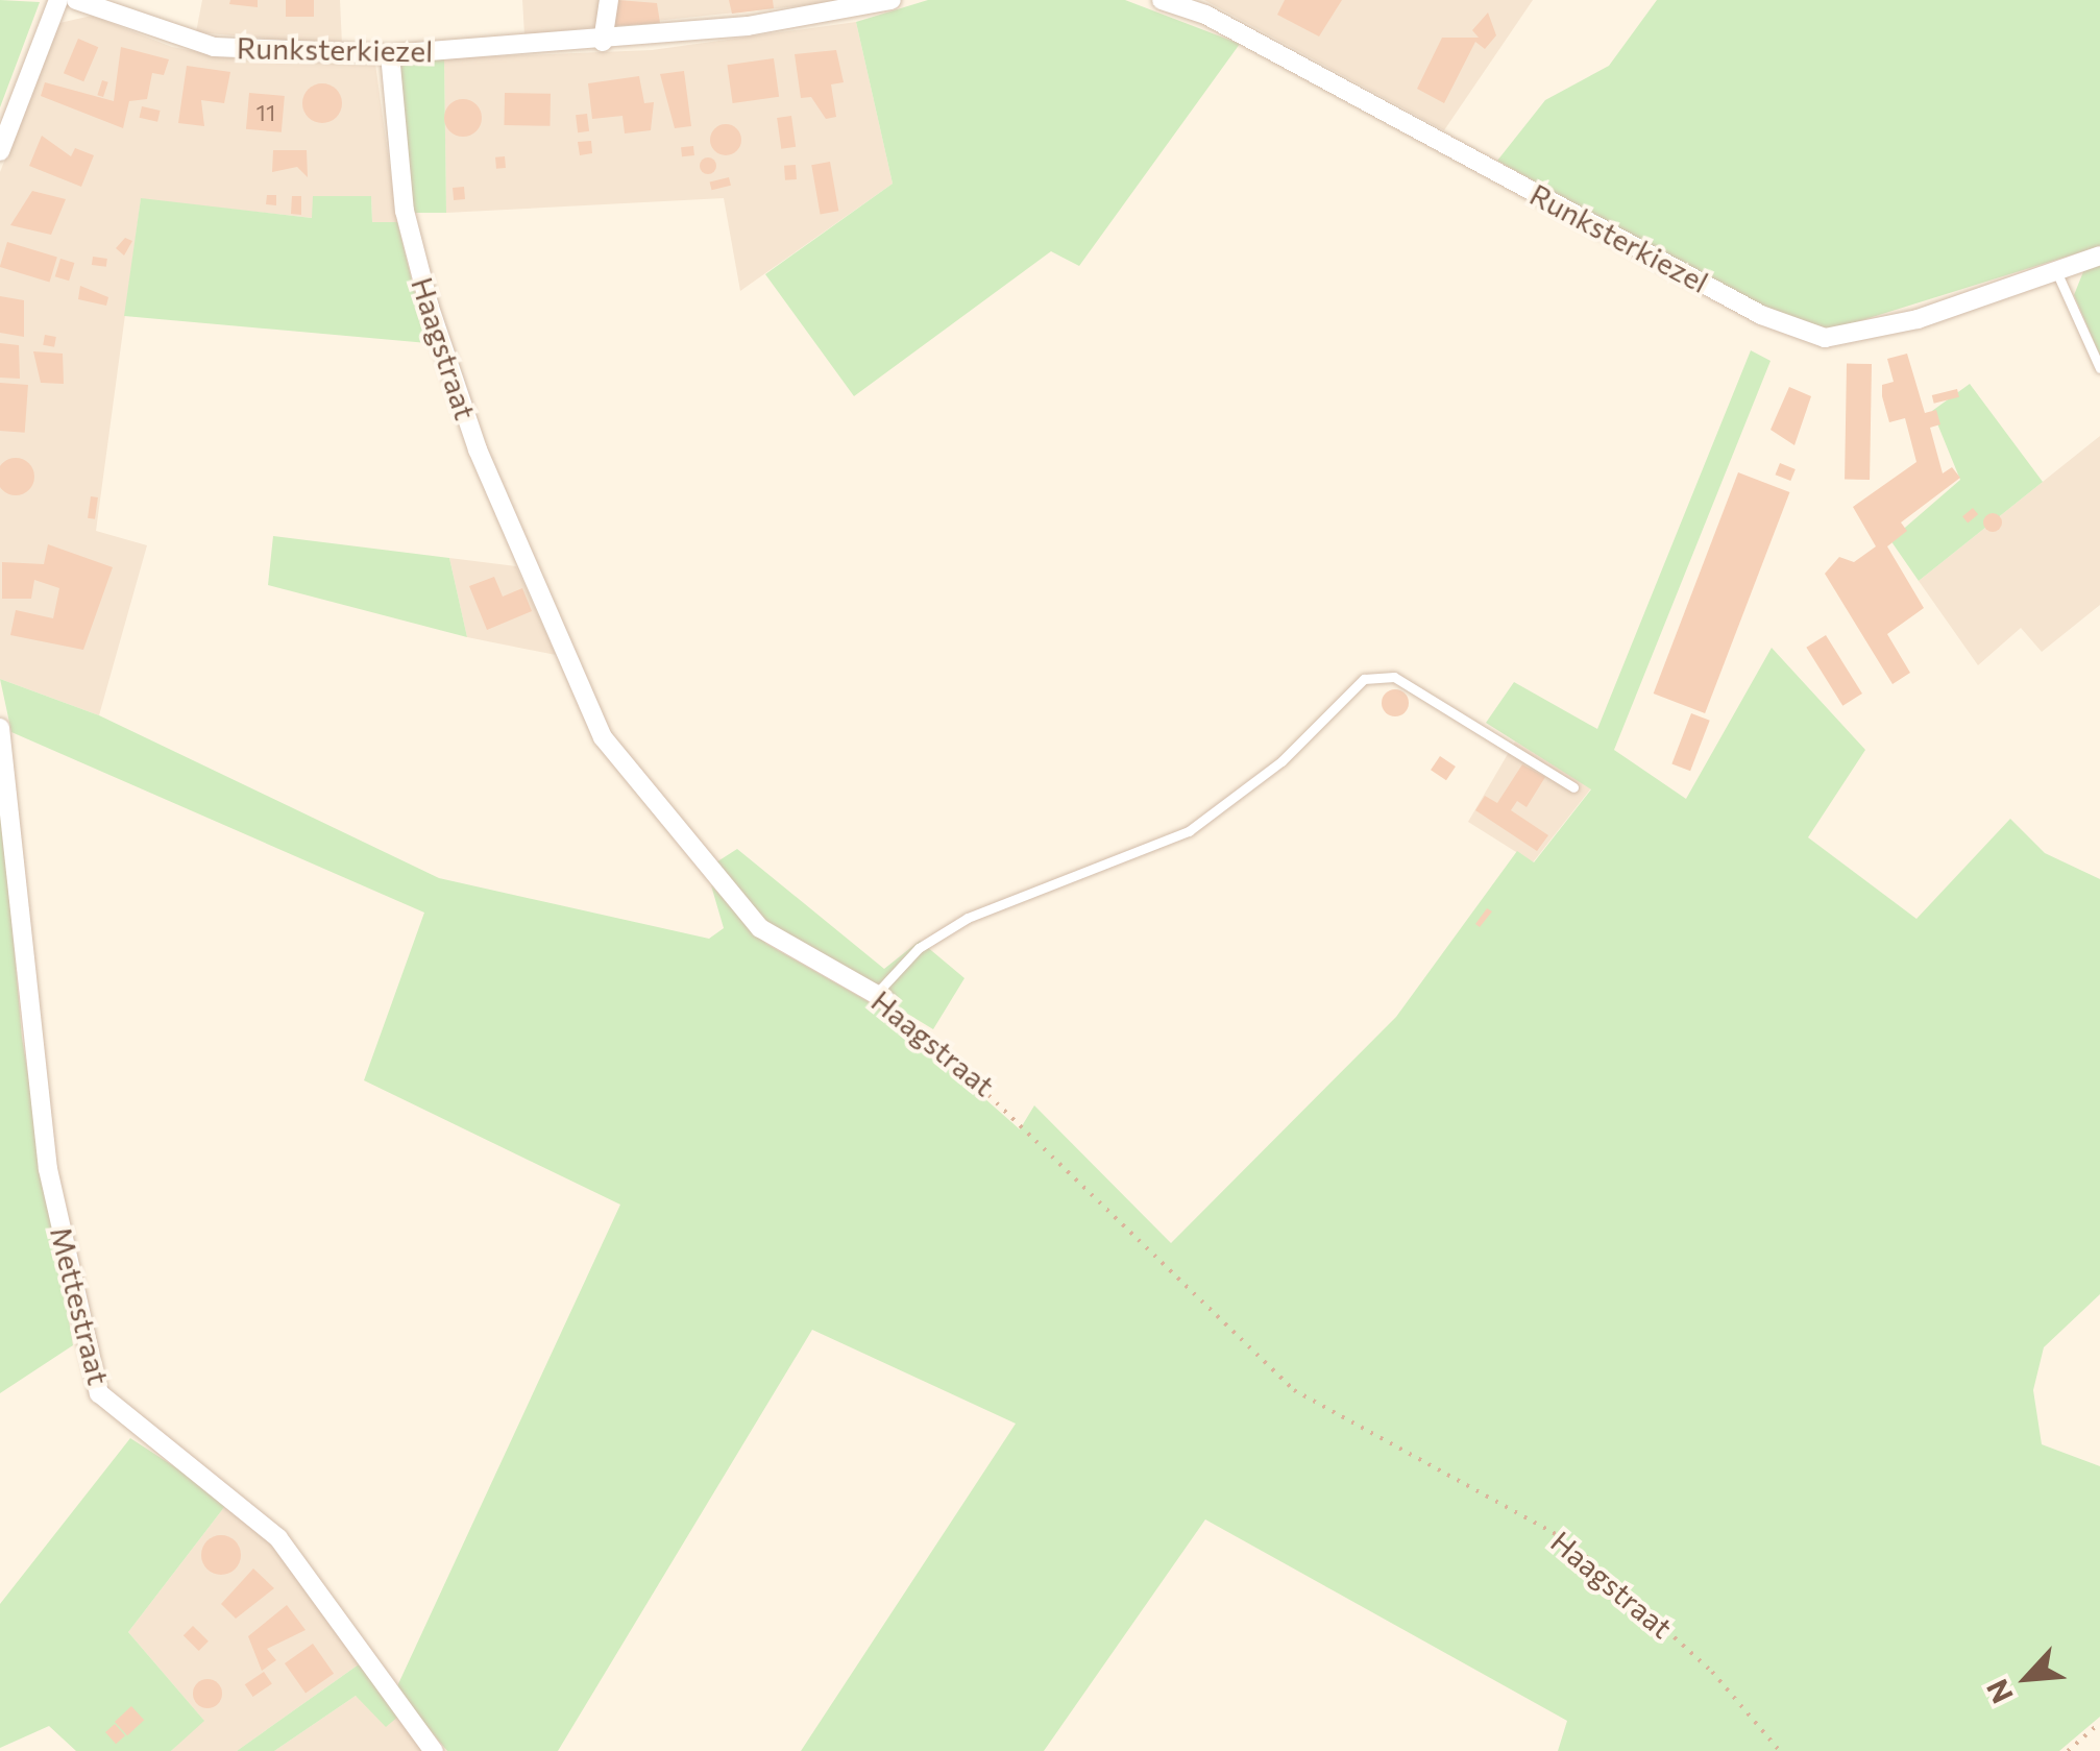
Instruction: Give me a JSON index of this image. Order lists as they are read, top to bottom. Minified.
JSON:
{"streets":{"street":["Runksterkiezel","Haagstraat","Mettestraat"]},"crossings":[["Runksterkiezel","Haagstraat"]],"house_numbers":["11"],"north":"bottom left"}
